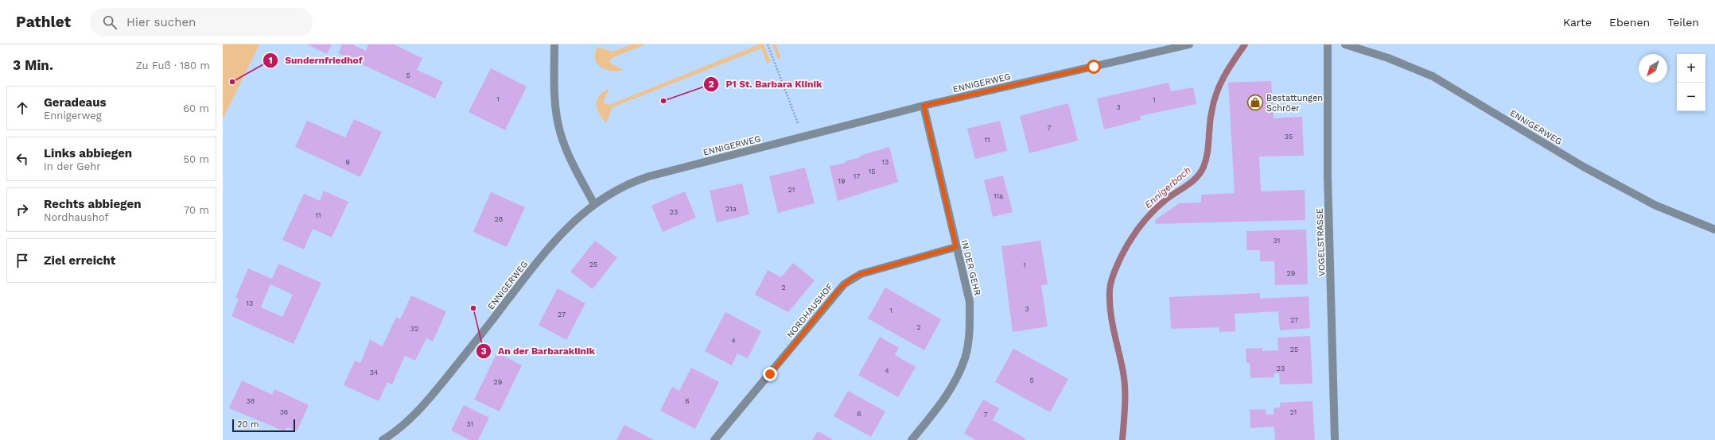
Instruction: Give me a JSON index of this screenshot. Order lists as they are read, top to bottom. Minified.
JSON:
{"streets":{"street":["ENNIGERWEG","VOGELSTRASSE","IN DER GEHR","NORDHAUSHOF"]},"crossings":[["ENNIGERWEG","IN DER GEHR"],["IN DER GEHR","NORDHAUSHOF"]],"water":["Ennigerbach"],"places":{"other":["Sundernfriedhof","P1 St. Barbara Klinik","An der Barbaraklinik"],"shop":["Bestattungen Schröer"]},"house_numbers":["5","1","1","3","7","35","11","9","13","15","17","19","21","11a","21a","23","11","28","31","25","1","29","2","13","3","1","27","27","2","32","4","25","23","4","34","5","29","38","6","36","21","6","7","31"],"scale_bar":"20 m","north":"bottom left","page":{"header":"Pathlet","search":"Hier suchen","nav":["Karte","Ebenen","Teilen"],"heading":["3 Min.","Zu Fuß · 180 m"],"map_buttons":["+","−"],"list":[["Geradeaus","Ennigerweg","60 m"],["Links abbiegen","In der Gehr","50 m"],["Rechts abbiegen","Nordhaushof","70 m"],"Ziel erreicht"],"scale":"20 m"}}
